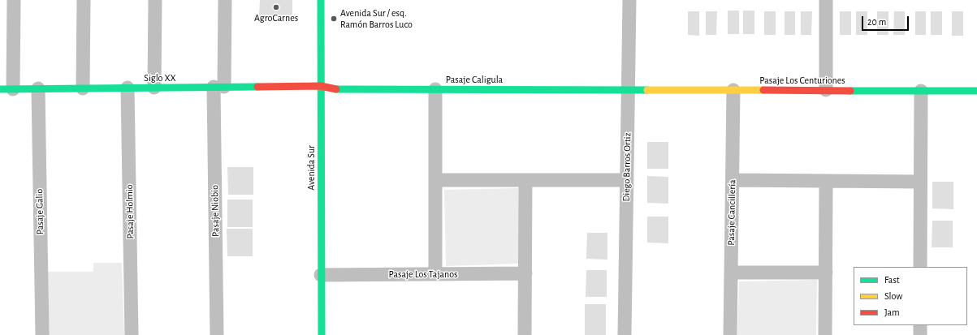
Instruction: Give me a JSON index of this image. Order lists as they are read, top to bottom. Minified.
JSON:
{"streets":{"street":["Siglo XX","Pasaje Caligula","Pasaje Los Centuriones","Diego Barros Ortiz","Avenida Sur","Pasaje Niobio","Pasaje Galio","Pasaje Holmio","Pasaje Cancillería","Pasaje Los Tajanos"]},"crossings":[["Siglo XX","Pasaje Caligula"],["Siglo XX","Avenida Sur"],["Siglo XX","Pasaje Niobio"],["Siglo XX","Pasaje Galio"],["Siglo XX","Pasaje Holmio"],["Pasaje Caligula","Pasaje Los Centuriones"],["Pasaje Caligula","Diego Barros Ortiz"],["Pasaje Caligula","Avenida Sur"],["Pasaje Los Centuriones","Diego Barros Ortiz"],["Pasaje Los Centuriones","Pasaje Cancillería"],["Avenida Sur","Pasaje Los Tajanos"]],"places":["AgroCarnes","Avenida Sur / esq. Ramón Barros Luco"],"legend":["Fast","Slow","Jam"],"scale_bar":"20 m"}
